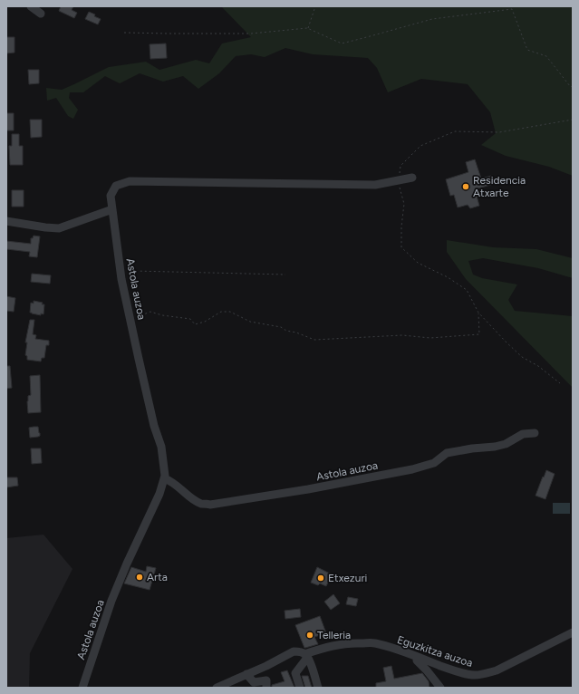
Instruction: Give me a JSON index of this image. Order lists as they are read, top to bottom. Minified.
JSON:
{"streets":{"street":["Astola auzoa","Eguzkitza auzoa"]},"places":["Residencia Atxarte","Arta","Etxezuri","Telleria"]}
